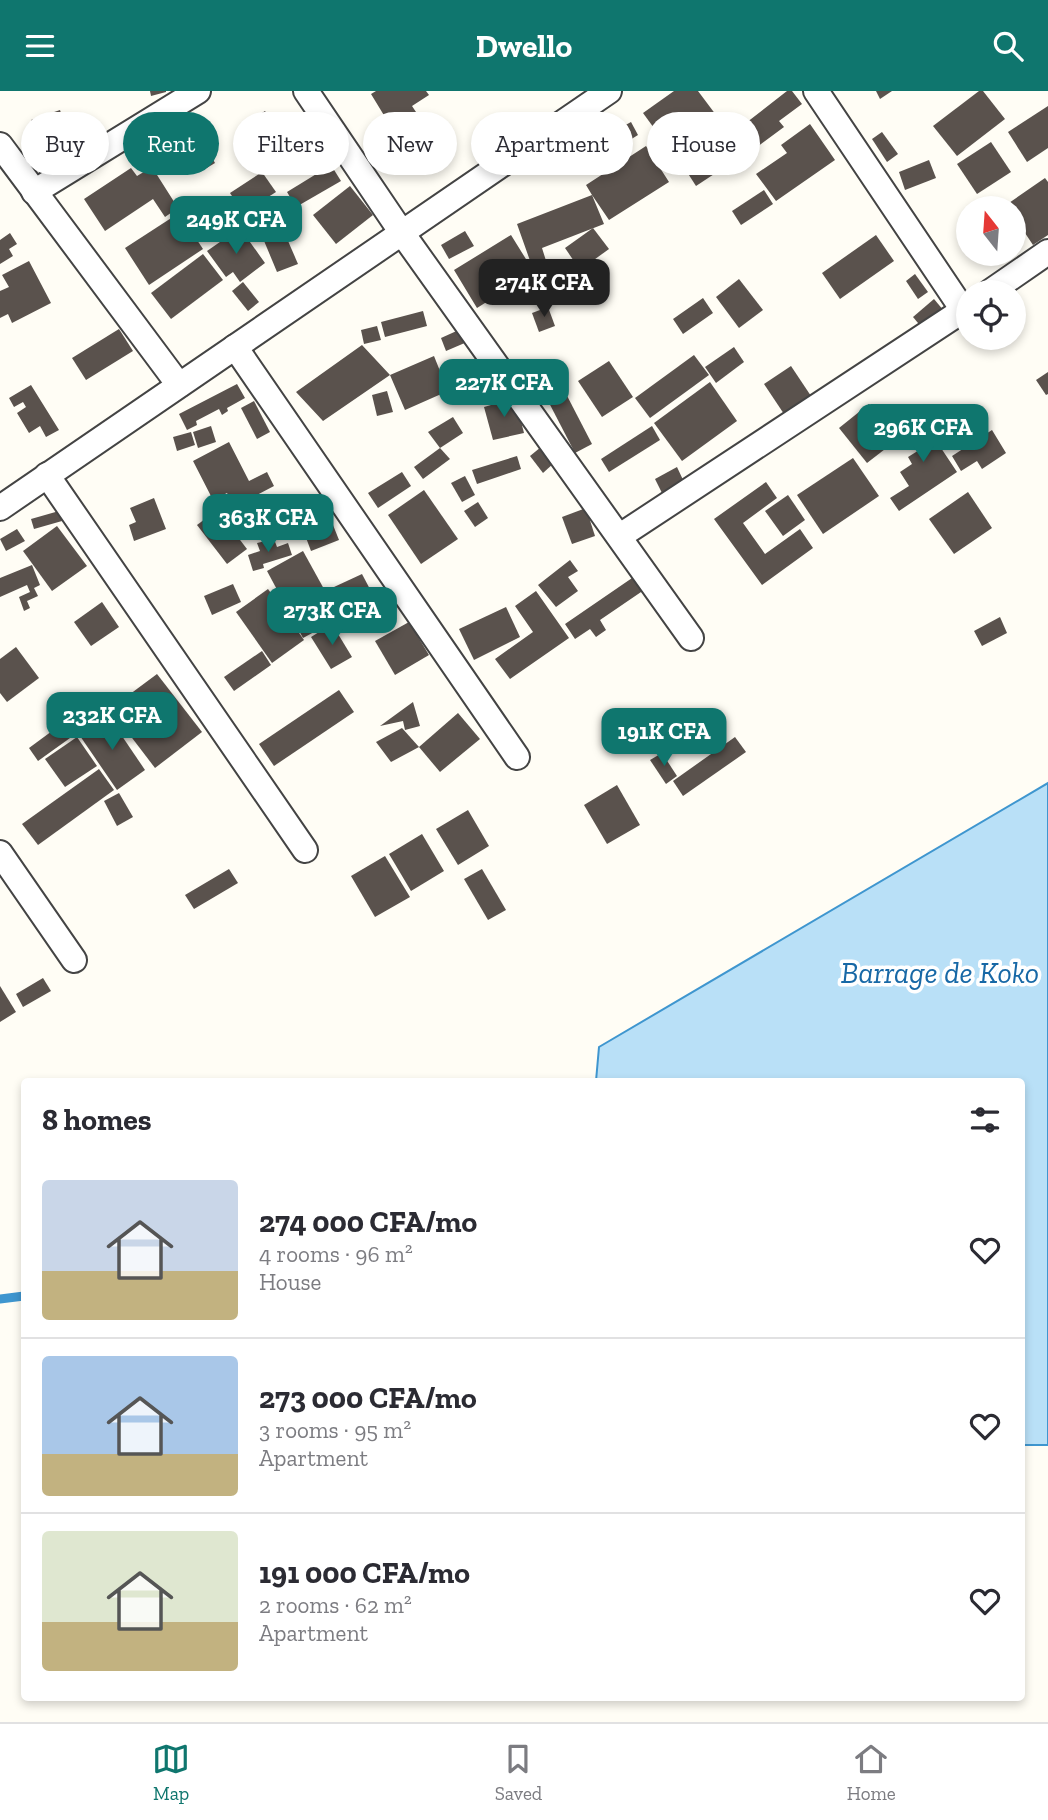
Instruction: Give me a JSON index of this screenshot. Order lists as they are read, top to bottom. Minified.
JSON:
{"water":["Barrage de Koko"],"north":"top","page":{"header":"Dwello","chip":["Buy","Rent","Filters","New","Apartment","House"],"price":["249K CFA","274K CFA","227K CFA","296K CFA","363K CFA","273K CFA","232K CFA","191K CFA"],"heading":"8 homes","list":[{"name":"274 000 CFA/mo","note":"4 rooms · 96 m² · House"},{"name":"273 000 CFA/mo","note":"3 rooms · 95 m² · Apartment"},{"name":"191 000 CFA/mo","note":"2 rooms · 62 m² · Apartment"}],"tabs":["Map","Saved","Home"]}}
